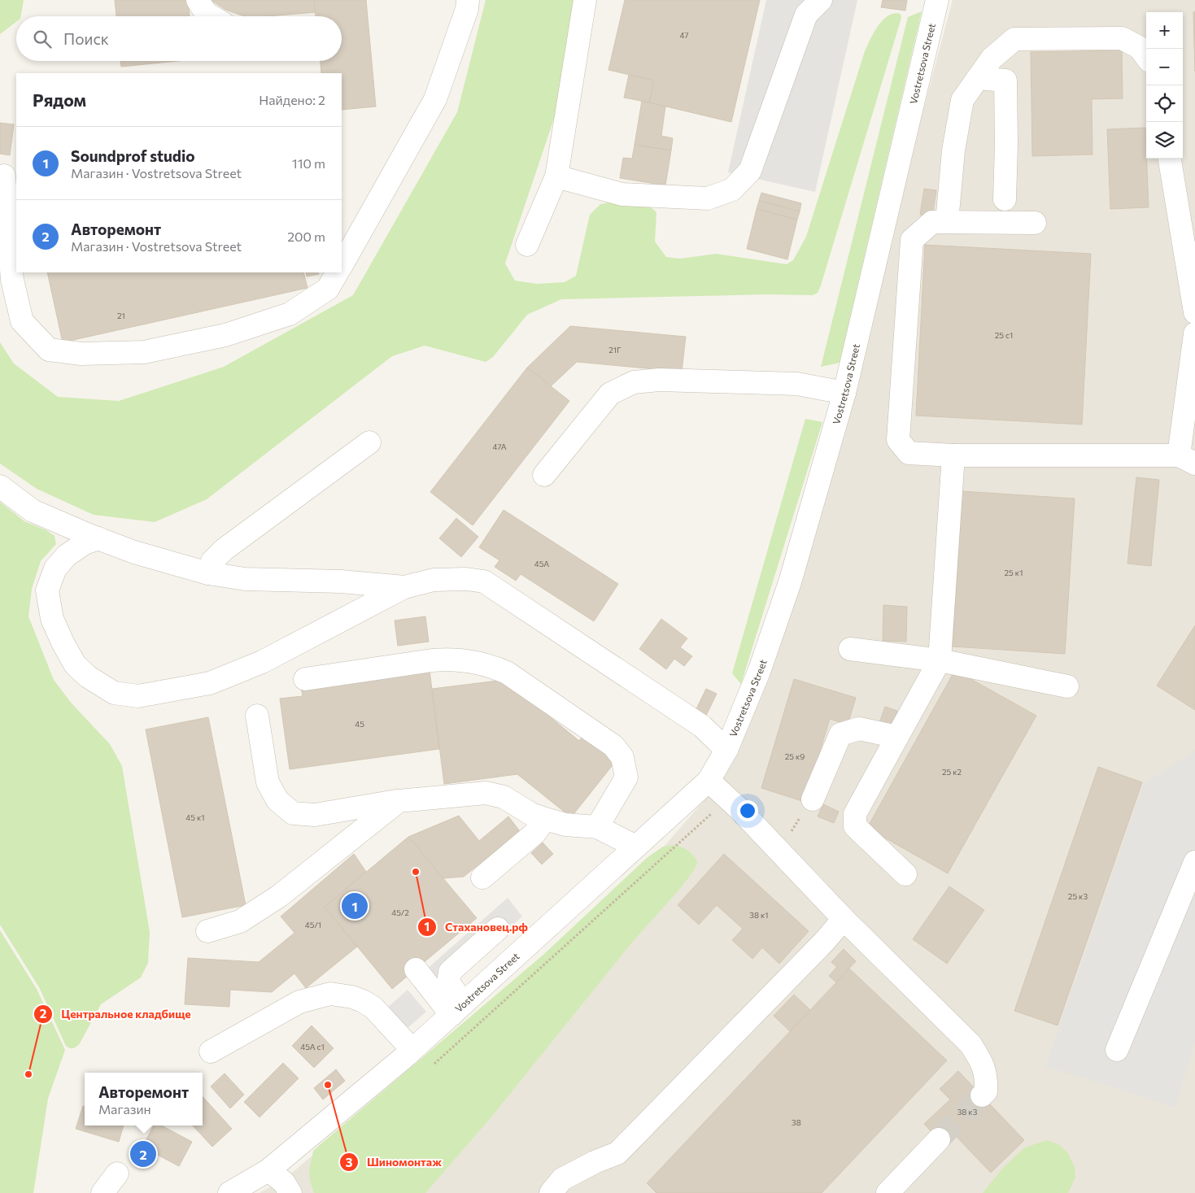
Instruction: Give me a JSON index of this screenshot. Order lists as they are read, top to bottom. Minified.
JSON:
{"streets":{"street":["Vostretsova Street"]},"places":["Стахановец.рф","Центральное кладбище","Шиномонтаж"],"house_numbers":["47","21","25 с1","21Г","47А","45А","25 к1","45","25 к9","25 к2","45 к1","25 к3","45/2","38 к1","45/1","45А с1","38 к3","38"],"page":{"map_buttons":["+","−"],"search":"Поиск","heading":["Рядом","Найдено: 2"],"list":[{"mark":"1","name":"Soundprof studio","note":"Магазин · Vostretsova Street","value":"110 m"},{"mark":"2","name":"Авторемонт","note":"Магазин · Vostretsova Street","value":"200 m"}],"pins":["1","2"],"popup":["Авторемонт","Магазин"]}}
